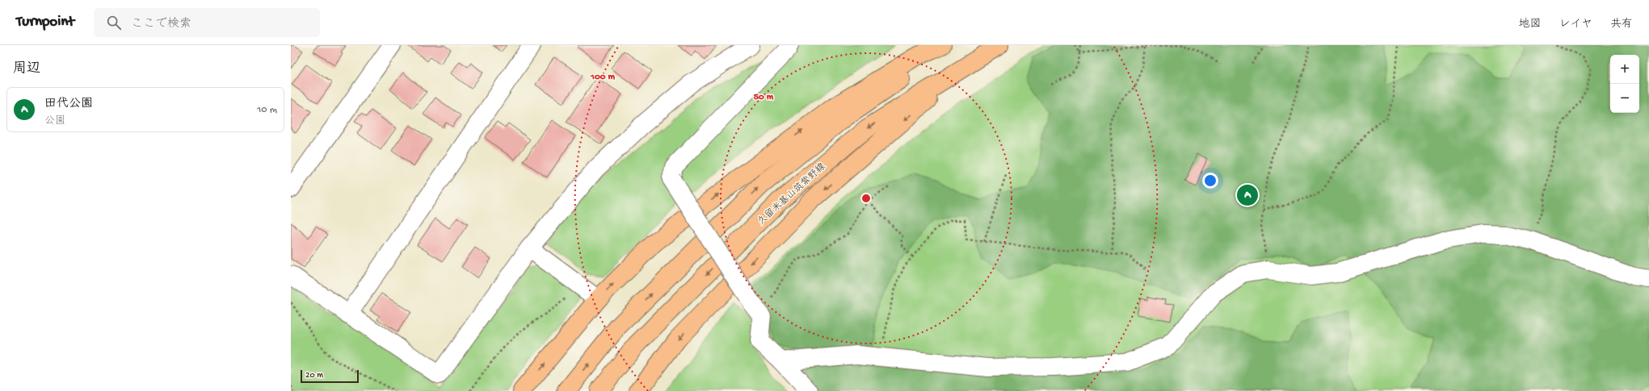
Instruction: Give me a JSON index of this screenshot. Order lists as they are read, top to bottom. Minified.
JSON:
{"streets":{"main road":["久留米基山筑紫野線"]},"scale_bar":"20 m","page":{"header":"Turnpoint","search":"ここで検索","nav":["地図","レイヤ","共有"],"heading":"周辺","map_buttons":["+","−"],"list":[{"mark":"A","name":"田代公園","note":"公園","value":"10 m"}],"pins":"A","scale":"20 m"},"rings":["100 m","50 m"]}
